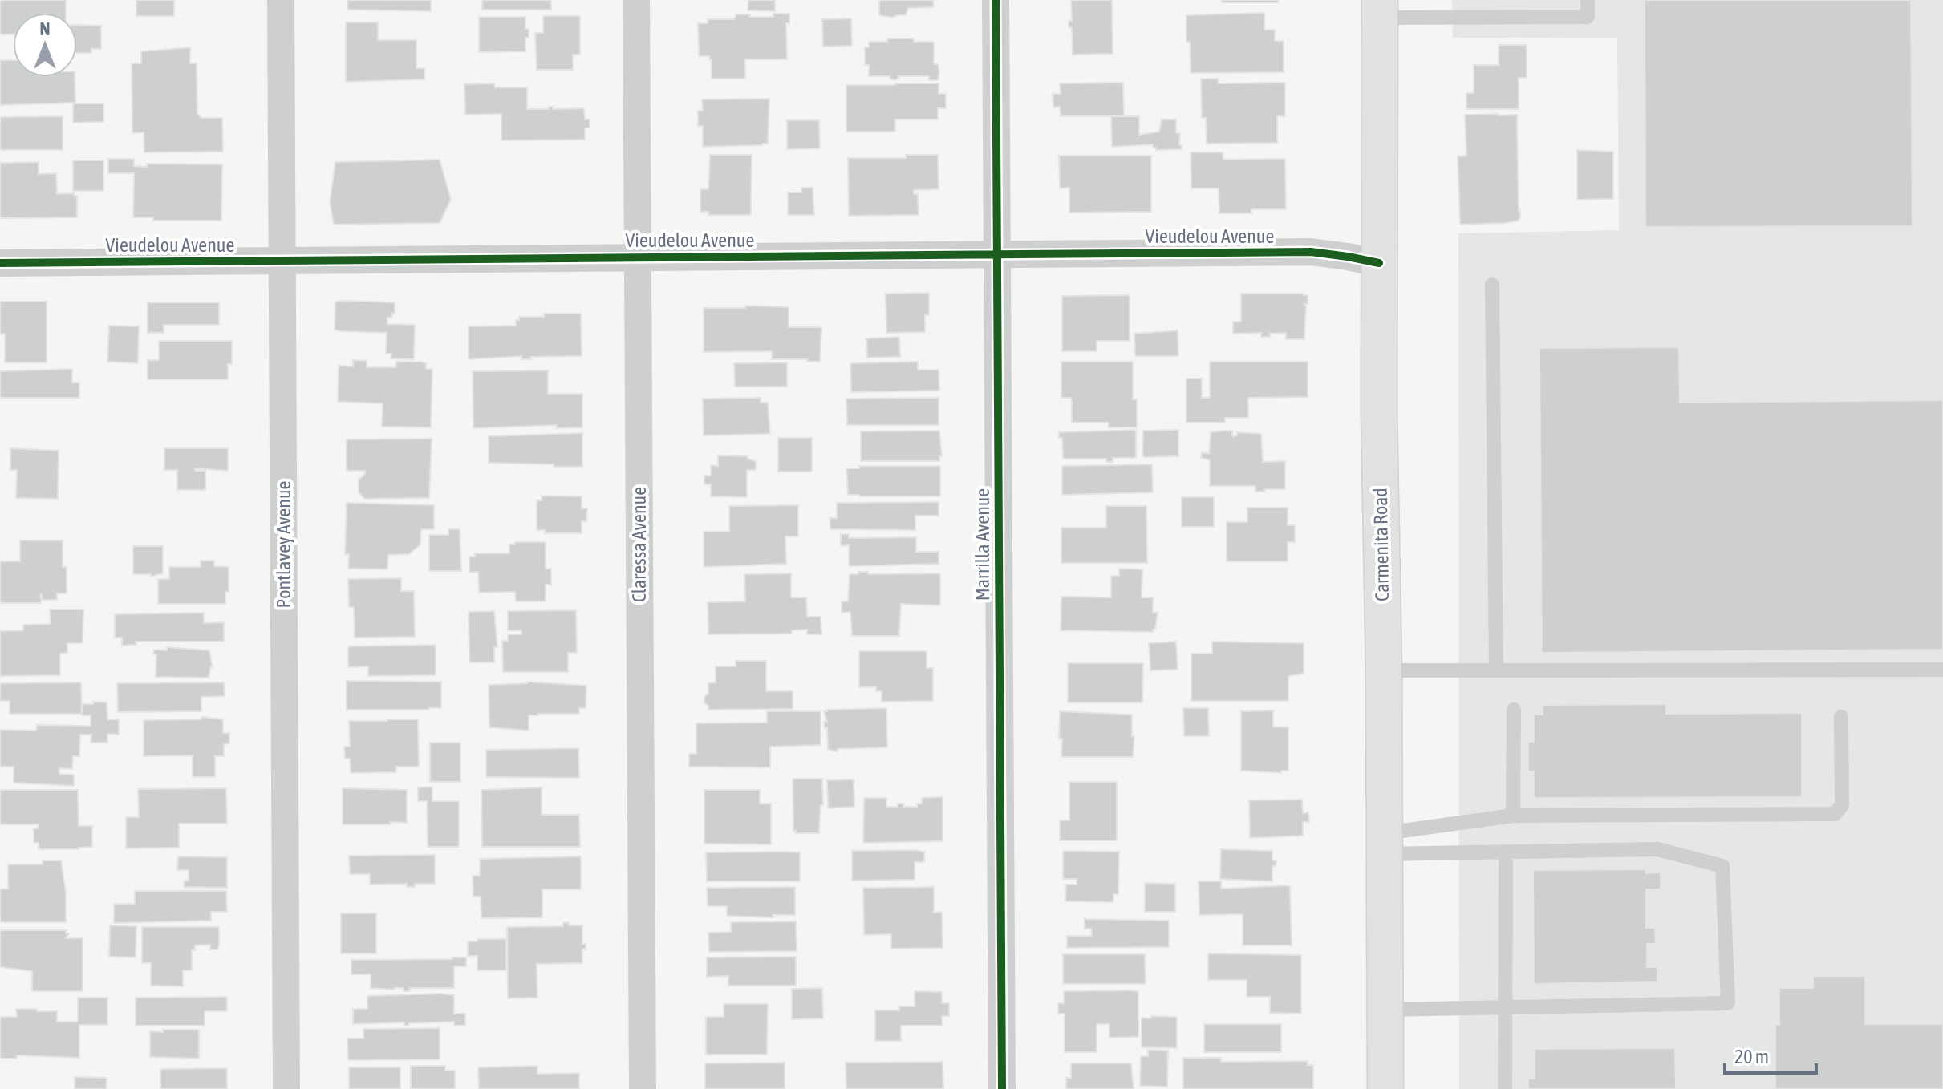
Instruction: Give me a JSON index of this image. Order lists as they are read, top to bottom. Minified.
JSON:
{"streets":{"main road":["Carmenita Road"],"street":["Vieudelou Avenue","Pontlavey Avenue","Claressa Avenue","Marrilla Avenue"]},"crossings":[["Vieudelou Avenue","Pontlavey Avenue"],["Vieudelou Avenue","Claressa Avenue"],["Vieudelou Avenue","Marrilla Avenue"],["Vieudelou Avenue","Carmenita Road"]],"scale_bar":"20 m","north":"top"}
